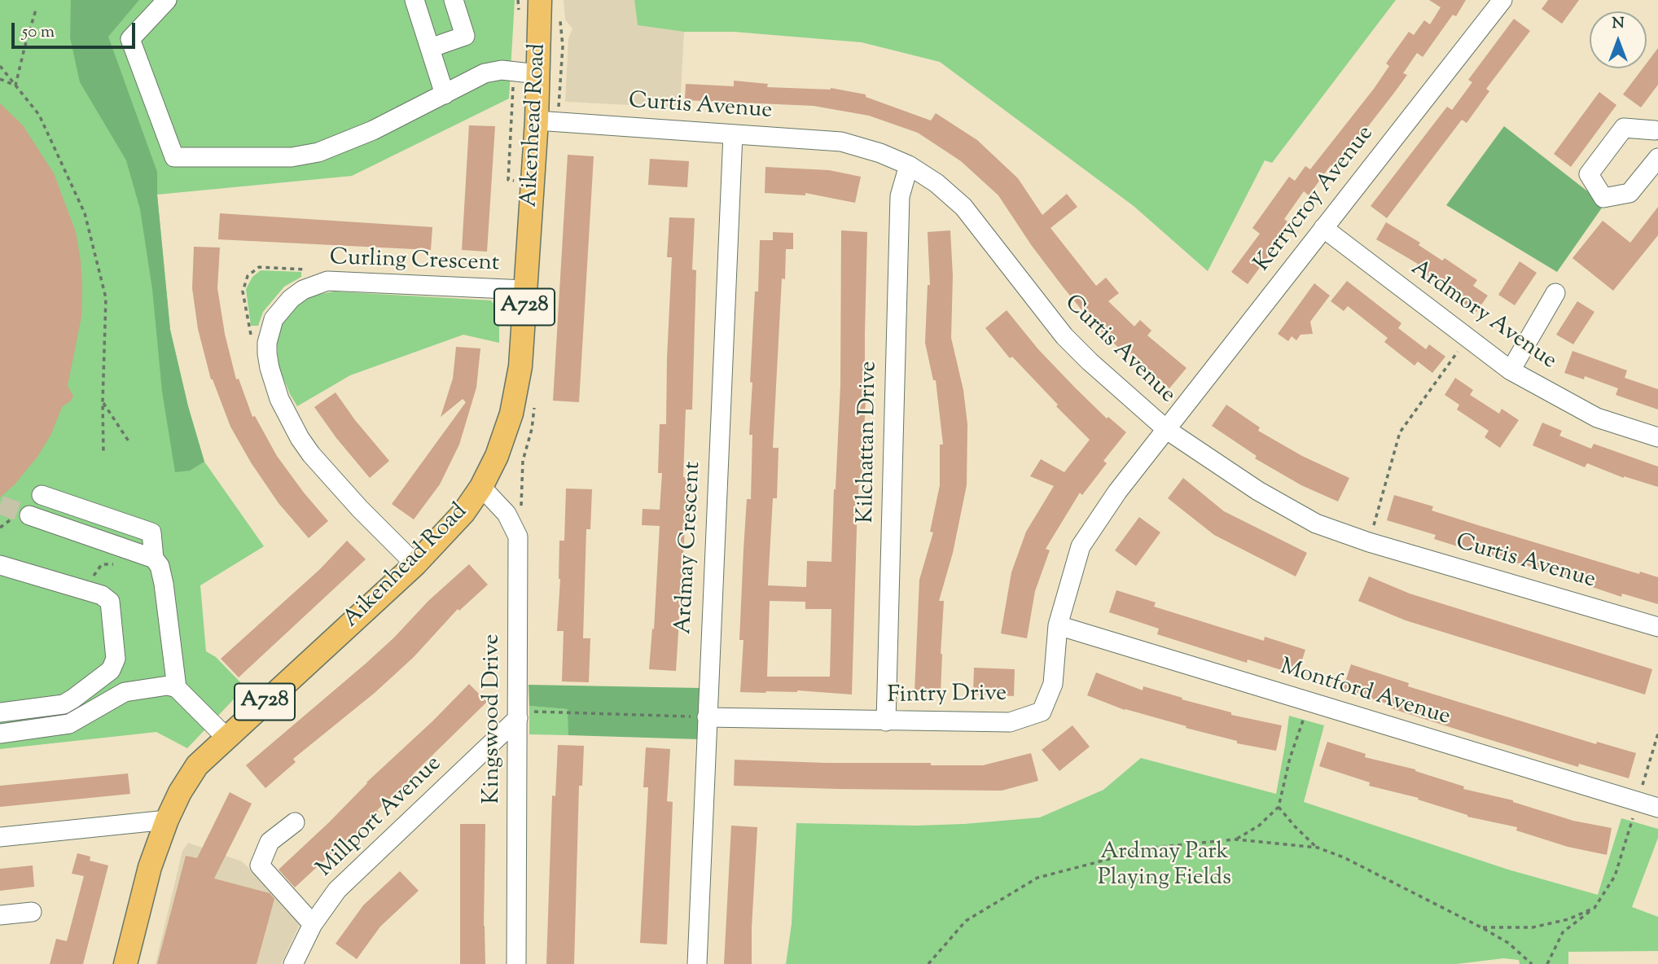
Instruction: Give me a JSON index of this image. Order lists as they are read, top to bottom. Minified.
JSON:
{"streets":{"main road":["Aikenhead Road","A728"],"street":["Curtis Avenue","Kerrycroy Avenue","Curling Crescent","Ardmory Avenue","Kilchattan Drive","Ardmay Crescent","Montford Avenue","Fintry Drive","Kingswood Drive","Millport Avenue"]},"crossings":[["Curtis Avenue","Aikenhead Road"],["Curtis Avenue","Kerrycroy Avenue"],["Curtis Avenue","Kilchattan Drive"],["Curtis Avenue","Ardmay Crescent"],["Curtis Avenue","Fintry Drive"],["Aikenhead Road","Curling Crescent"],["Aikenhead Road","Kingswood Drive"],["Kerrycroy Avenue","Ardmory Avenue"],["Kerrycroy Avenue","Fintry Drive"],["Kilchattan Drive","Fintry Drive"],["Ardmay Crescent","Fintry Drive"],["Montford Avenue","Fintry Drive"],["Kingswood Drive","Millport Avenue"]],"parks":["Ardmay Park Playing Fields"],"scale_bar":"50 m","north":"top"}
